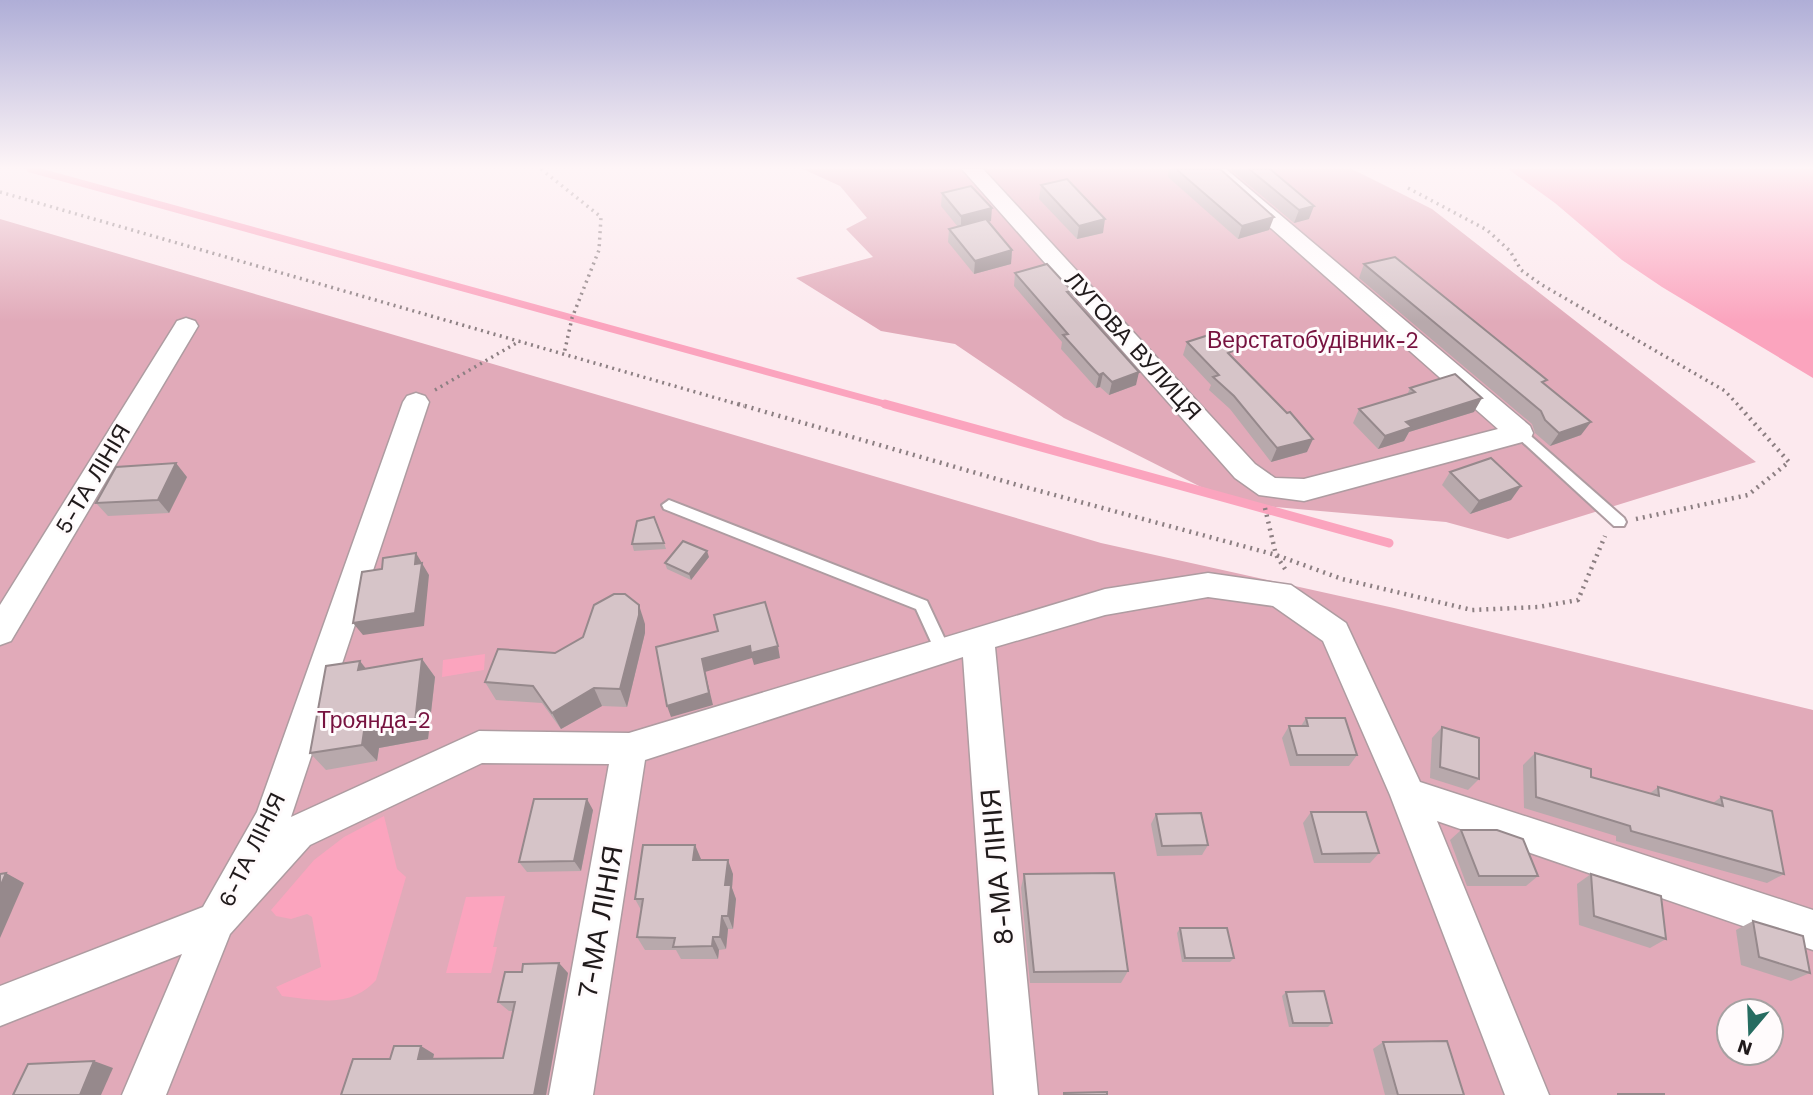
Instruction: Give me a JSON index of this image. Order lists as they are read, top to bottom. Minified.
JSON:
{"streets":{"street":["ЛУГОВА ВУЛИЦЯ","5-ТА ЛІНІЯ","6-ТА ЛІНІЯ","8-МА ЛІНІЯ","7-МА ЛІНІЯ"]},"parks":["Верстатобудівник-2","Троянда-2"],"north":"bottom"}
